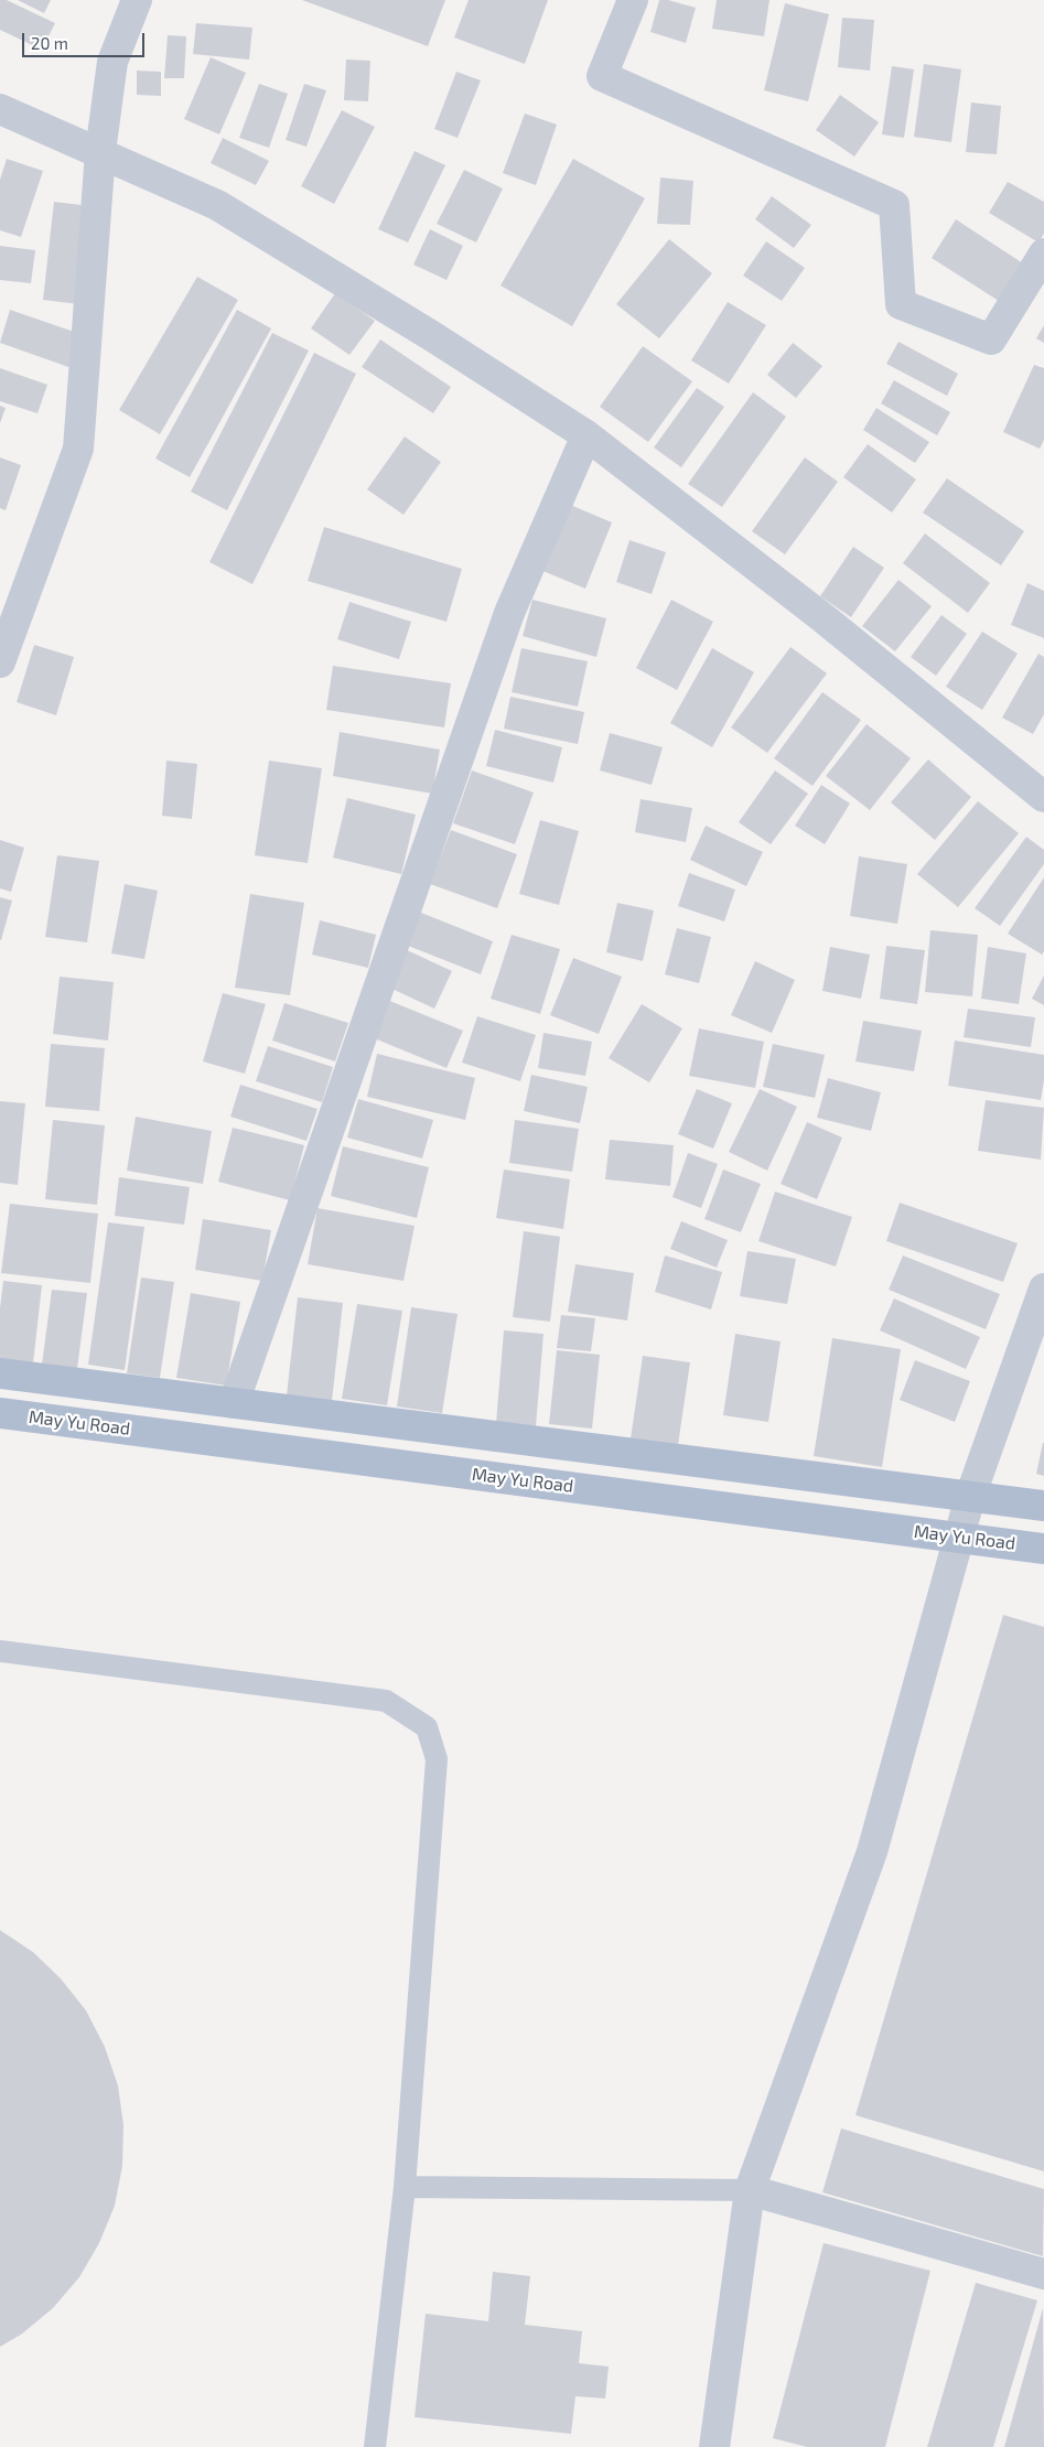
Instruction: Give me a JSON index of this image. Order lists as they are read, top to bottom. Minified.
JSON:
{"streets":{"main road":["May Yu Road"]},"scale_bar":"20 m"}
